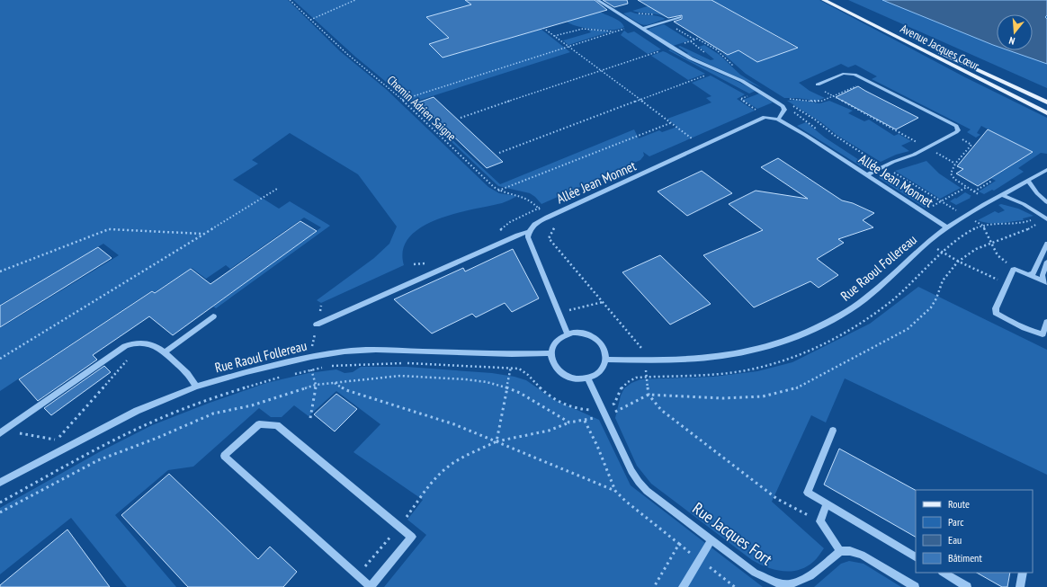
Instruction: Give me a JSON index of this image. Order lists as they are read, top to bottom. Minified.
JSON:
{"streets":{"main road":["Avenue Jacques Cœur"],"street":["Allée Jean Monnet","Rue Raoul Follereau","Rue Jacques Fort"],"path":["Chemin Adrien Saigne"]},"crossings":[["Chemin Adrien Saigne","Allée Jean Monnet"],["Allée Jean Monnet","Rue Raoul Follereau"],["Rue Raoul Follereau","Rue Jacques Fort"]],"legend":["Route","Parc","Eau","Bâtiment"],"north":"bottom"}
